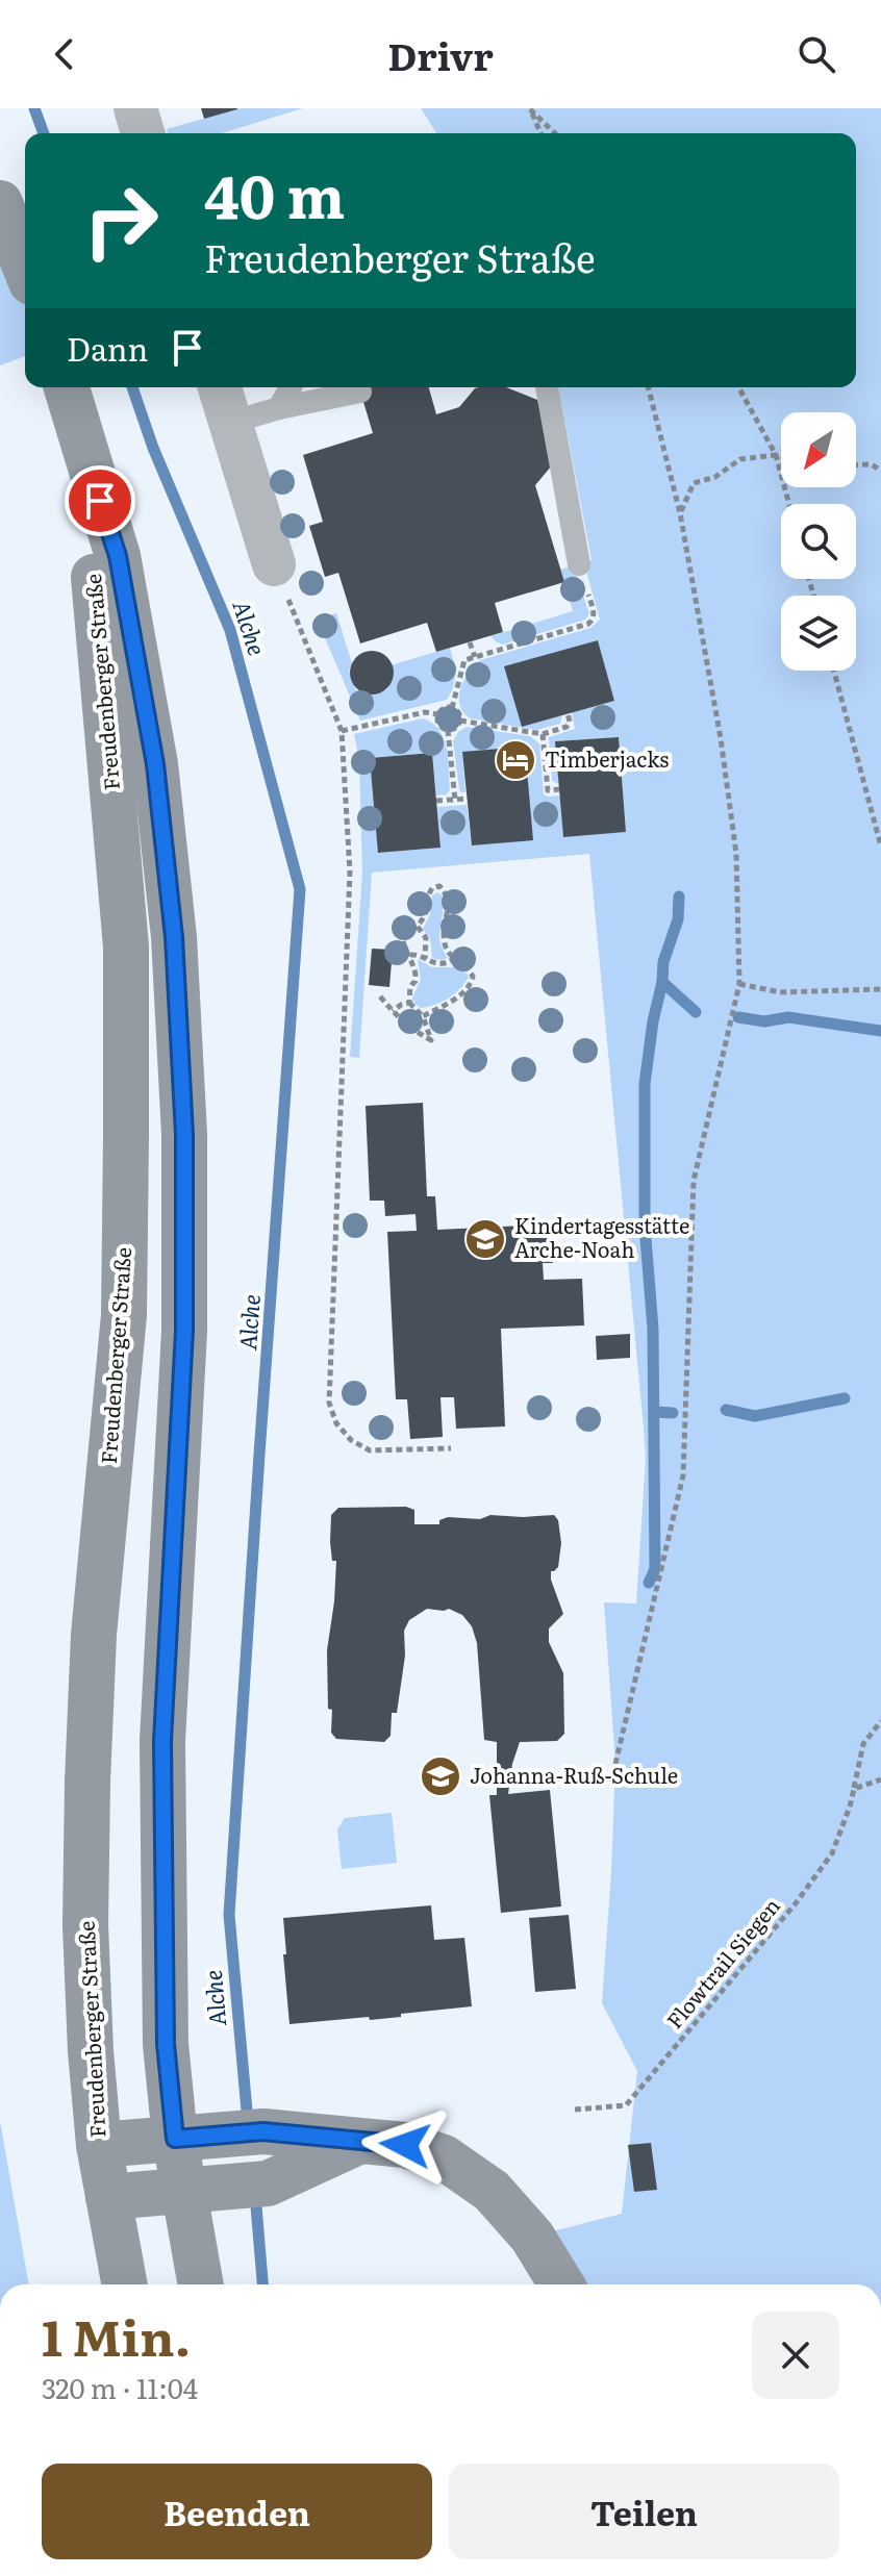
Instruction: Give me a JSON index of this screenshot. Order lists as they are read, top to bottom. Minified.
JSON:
{"streets":{"main road":["Freudenberger Straße"],"path":["Flowtrail Siegen"]},"water":["Alche"],"places":{"hotel":["Timberjacks"],"school or university":["Kindertagesstätte Arche-Noah","Johanna-Ruß-Schule"]},"north":"bottom left","page":{"header":"Drivr","turn":["40 m","Freudenberger Straße"],"then":"Dann","heading":["1 Min.","320 m · 11:04"],"buttons":["Beenden","Teilen"]}}
